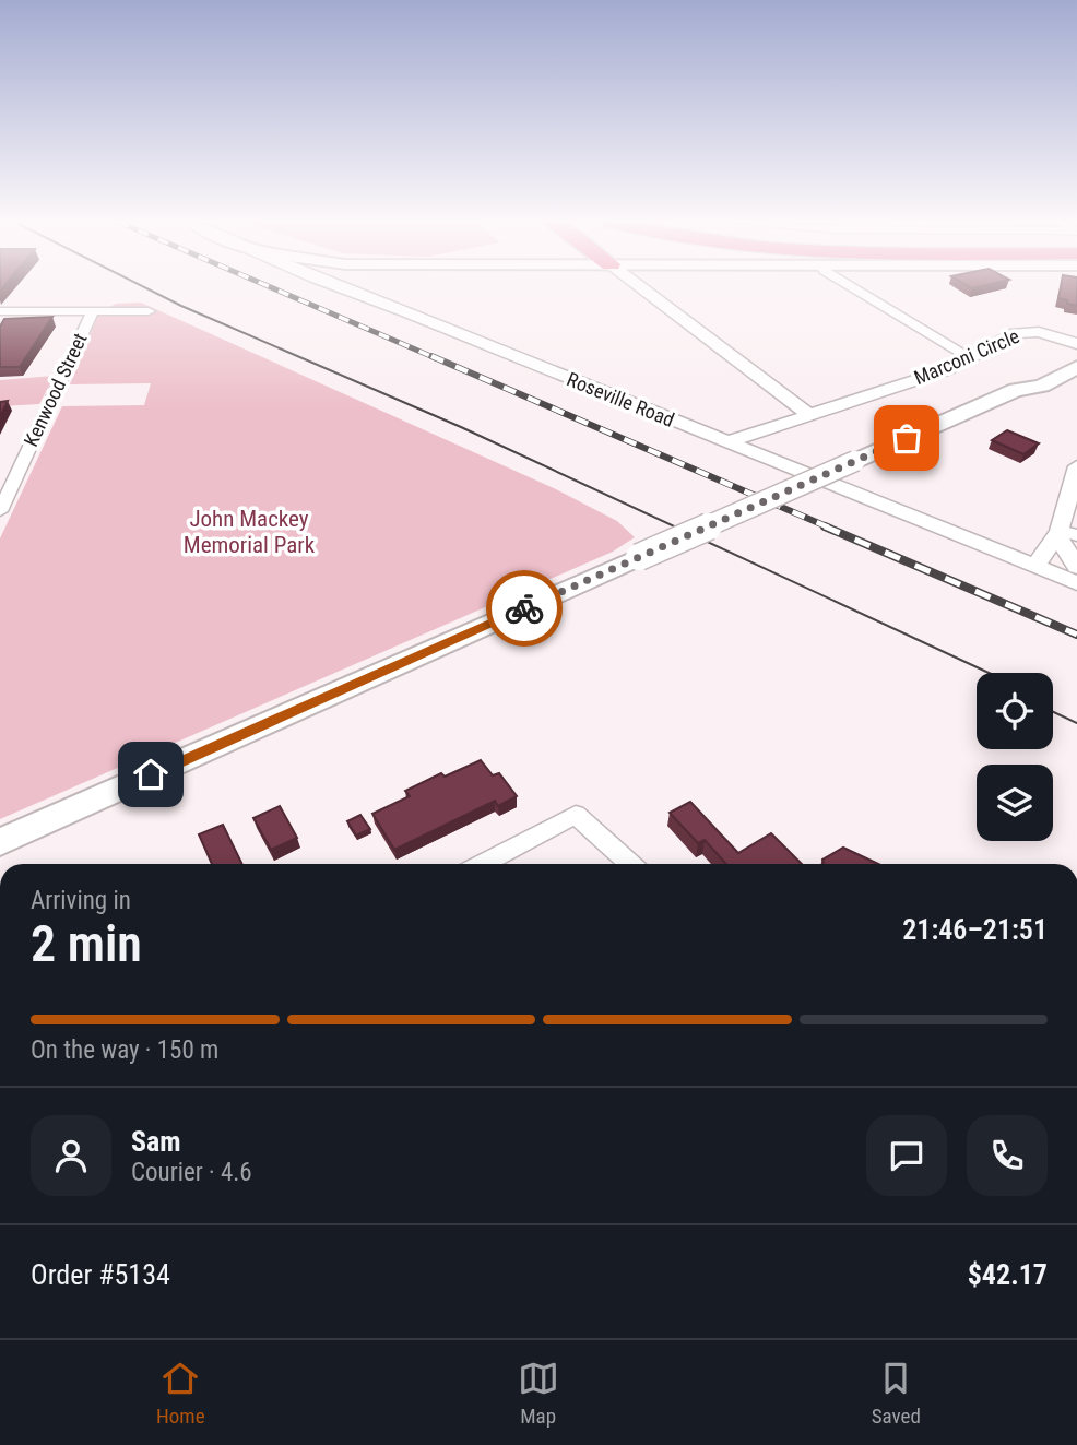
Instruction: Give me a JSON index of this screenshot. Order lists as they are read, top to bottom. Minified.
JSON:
{"streets":{"street":["Marconi Circle","Kenwood Street","Roseville Road"]},"crossings":[["Marconi Circle","Roseville Road"]],"parks":["John Mackey Memorial Park"],"page":{"heading":["2 min","Arriving in","21:46–21:51"],"panel":["Sam","Courier · 4.6","Order #5134","$42.17"],"bar":"On the way · 150 m","tabs":["Home","Map","Saved"]}}
